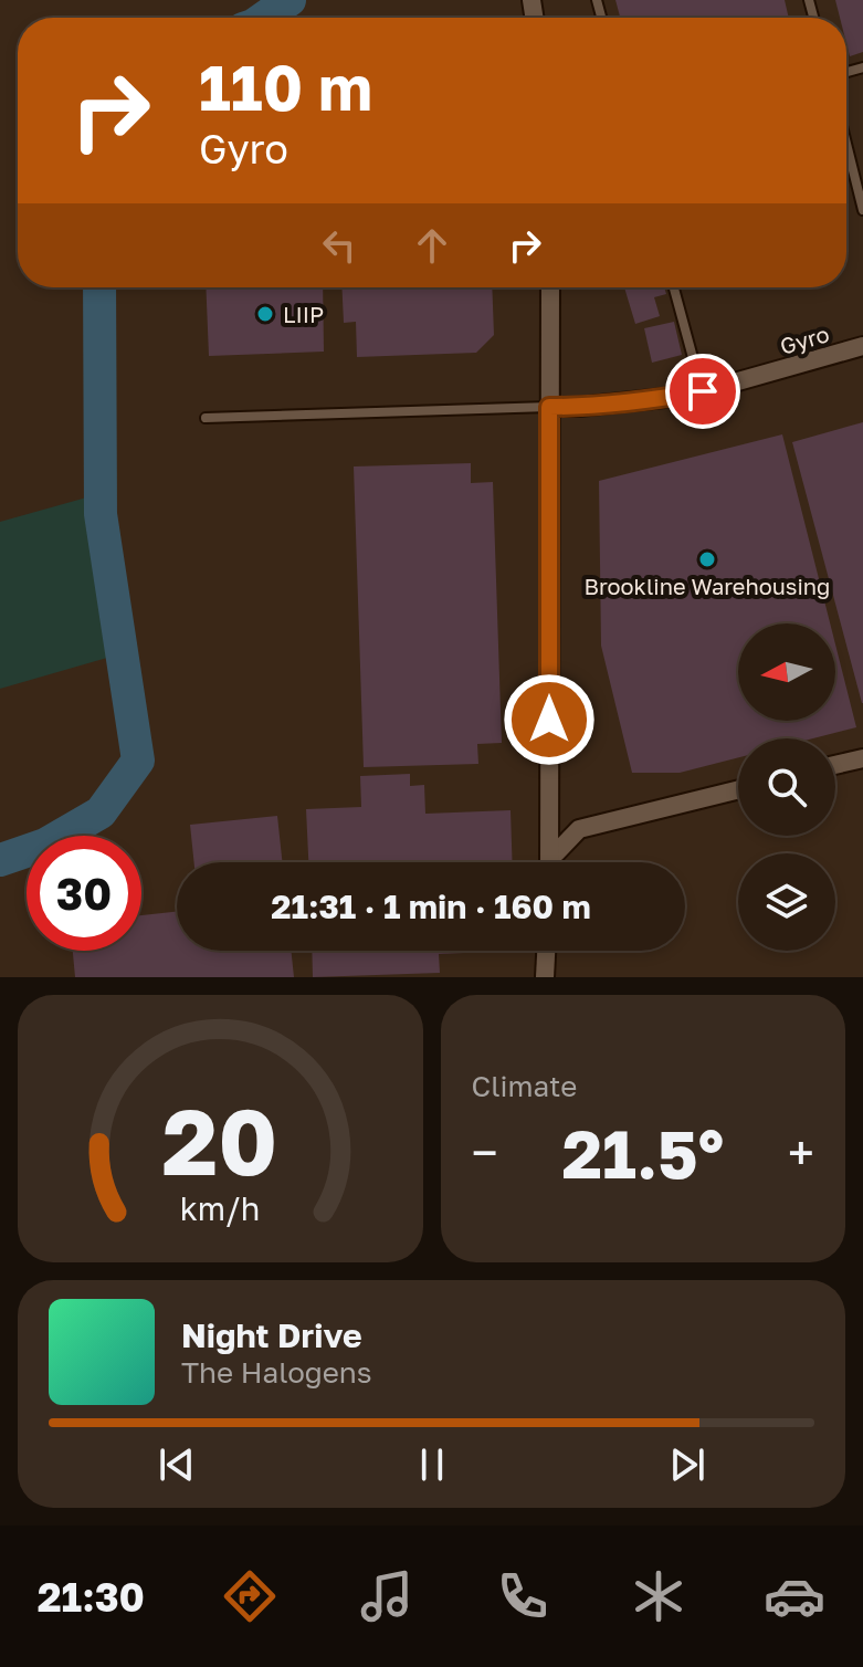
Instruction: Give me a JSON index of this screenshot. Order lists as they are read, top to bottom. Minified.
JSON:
{"streets":{"street":["Gyro"]},"places":["LIIP","Brookline Warehousing"],"north":"left","page":{"turn":["110 m","Gyro"],"limit":"30","trip":"21:31 · 1 min · 160 m","tile":"Climate","heat":["−","21.5°","+"],"song":["Night Drive","The Halogens"],"tabs":"21:30","gauge":["20","km/h"]}}
